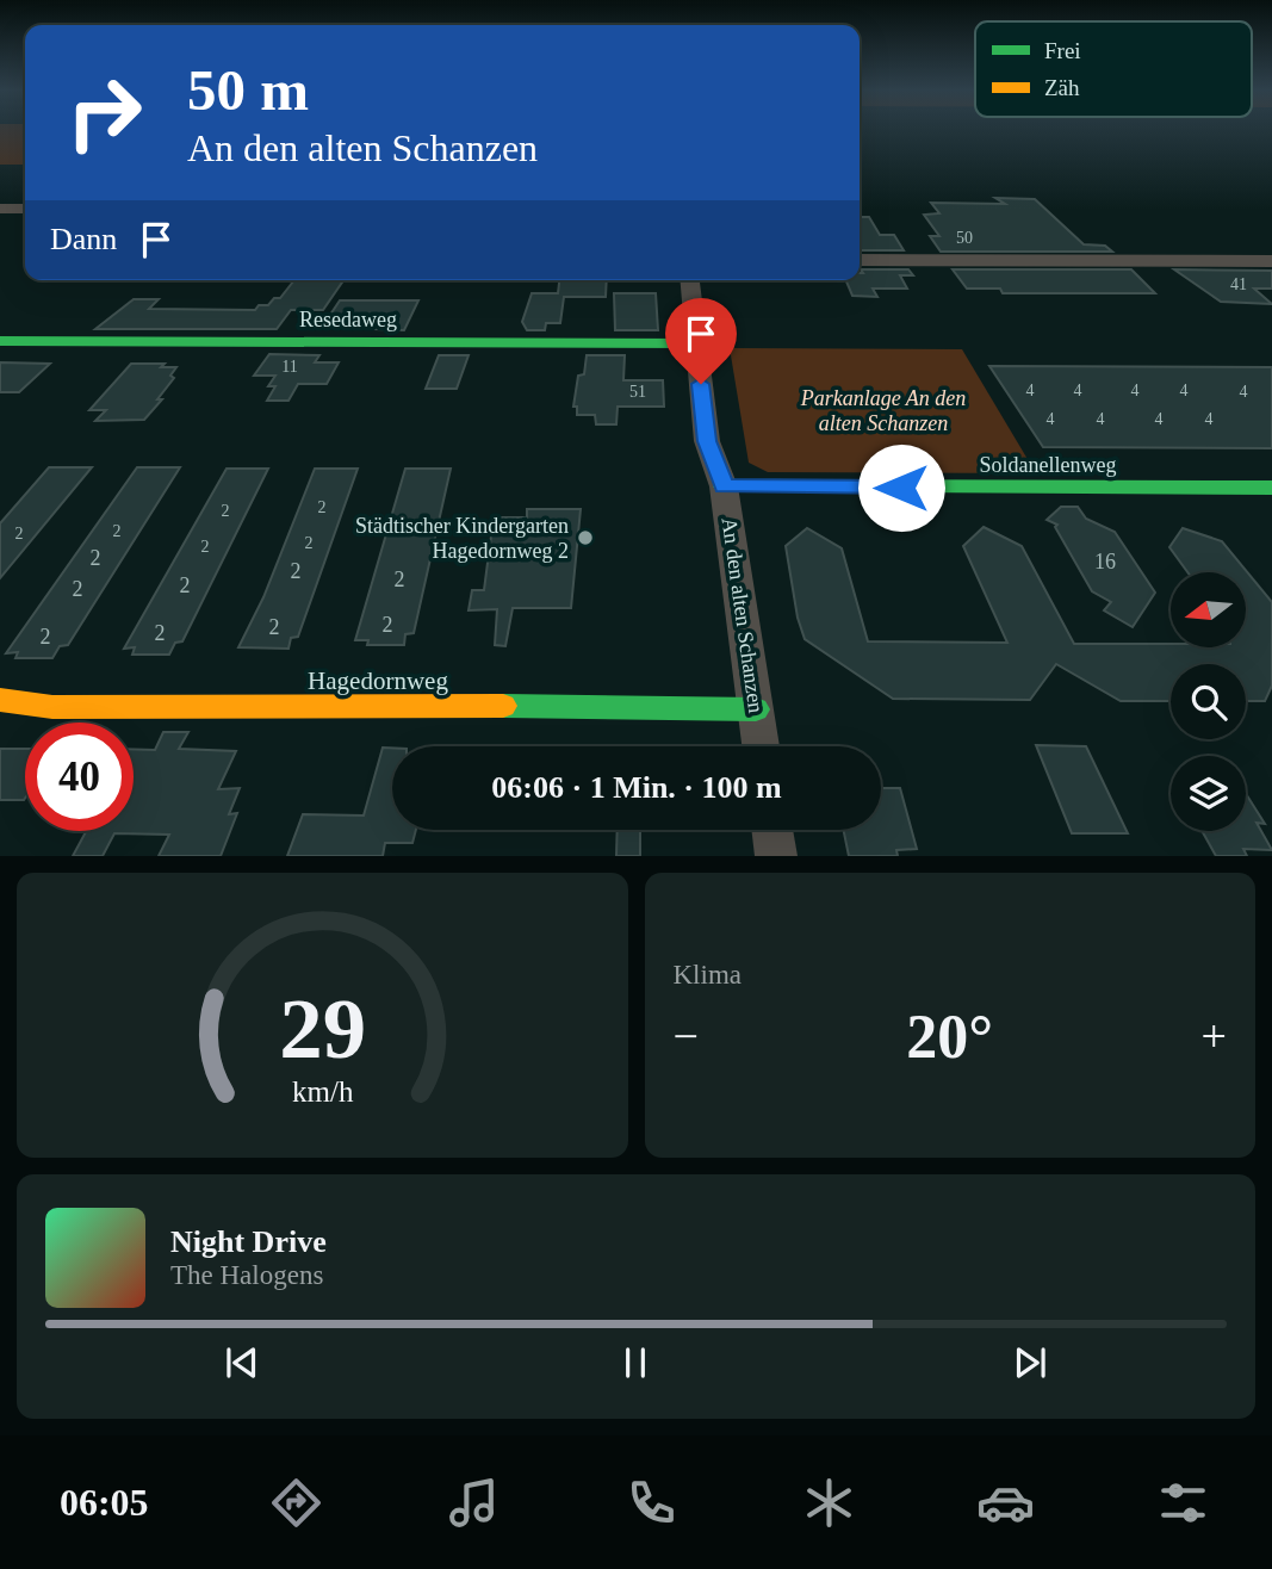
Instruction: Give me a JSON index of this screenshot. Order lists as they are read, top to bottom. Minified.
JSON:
{"streets":{"street":["Resedaweg","Soldanellenweg","An den alten Schanzen","Hagedornweg"]},"crossings":[["Resedaweg","An den alten Schanzen"],["Soldanellenweg","An den alten Schanzen"],["An den alten Schanzen","Hagedornweg"]],"parks":["Parkanlage An den alten Schanzen"],"places":["Städtischer Kindergarten Hagedornweg 2"],"house_numbers":["50","41","11","4","4","4","4","51","4","4","4","4","4","2","2","2","2","2","2","2","16","2","2","2","2","2","2","2","2"],"legend":["Frei","Zäh"],"north":"left","page":{"turn":["50 m","An den alten Schanzen"],"then":"Dann","limit":"40","trip":"06:06 · 1 Min. · 100 m","tile":"Klima","heat":["−","20°","+"],"song":["Night Drive","The Halogens"],"tabs":"06:05","gauge":["29","km/h"]}}
